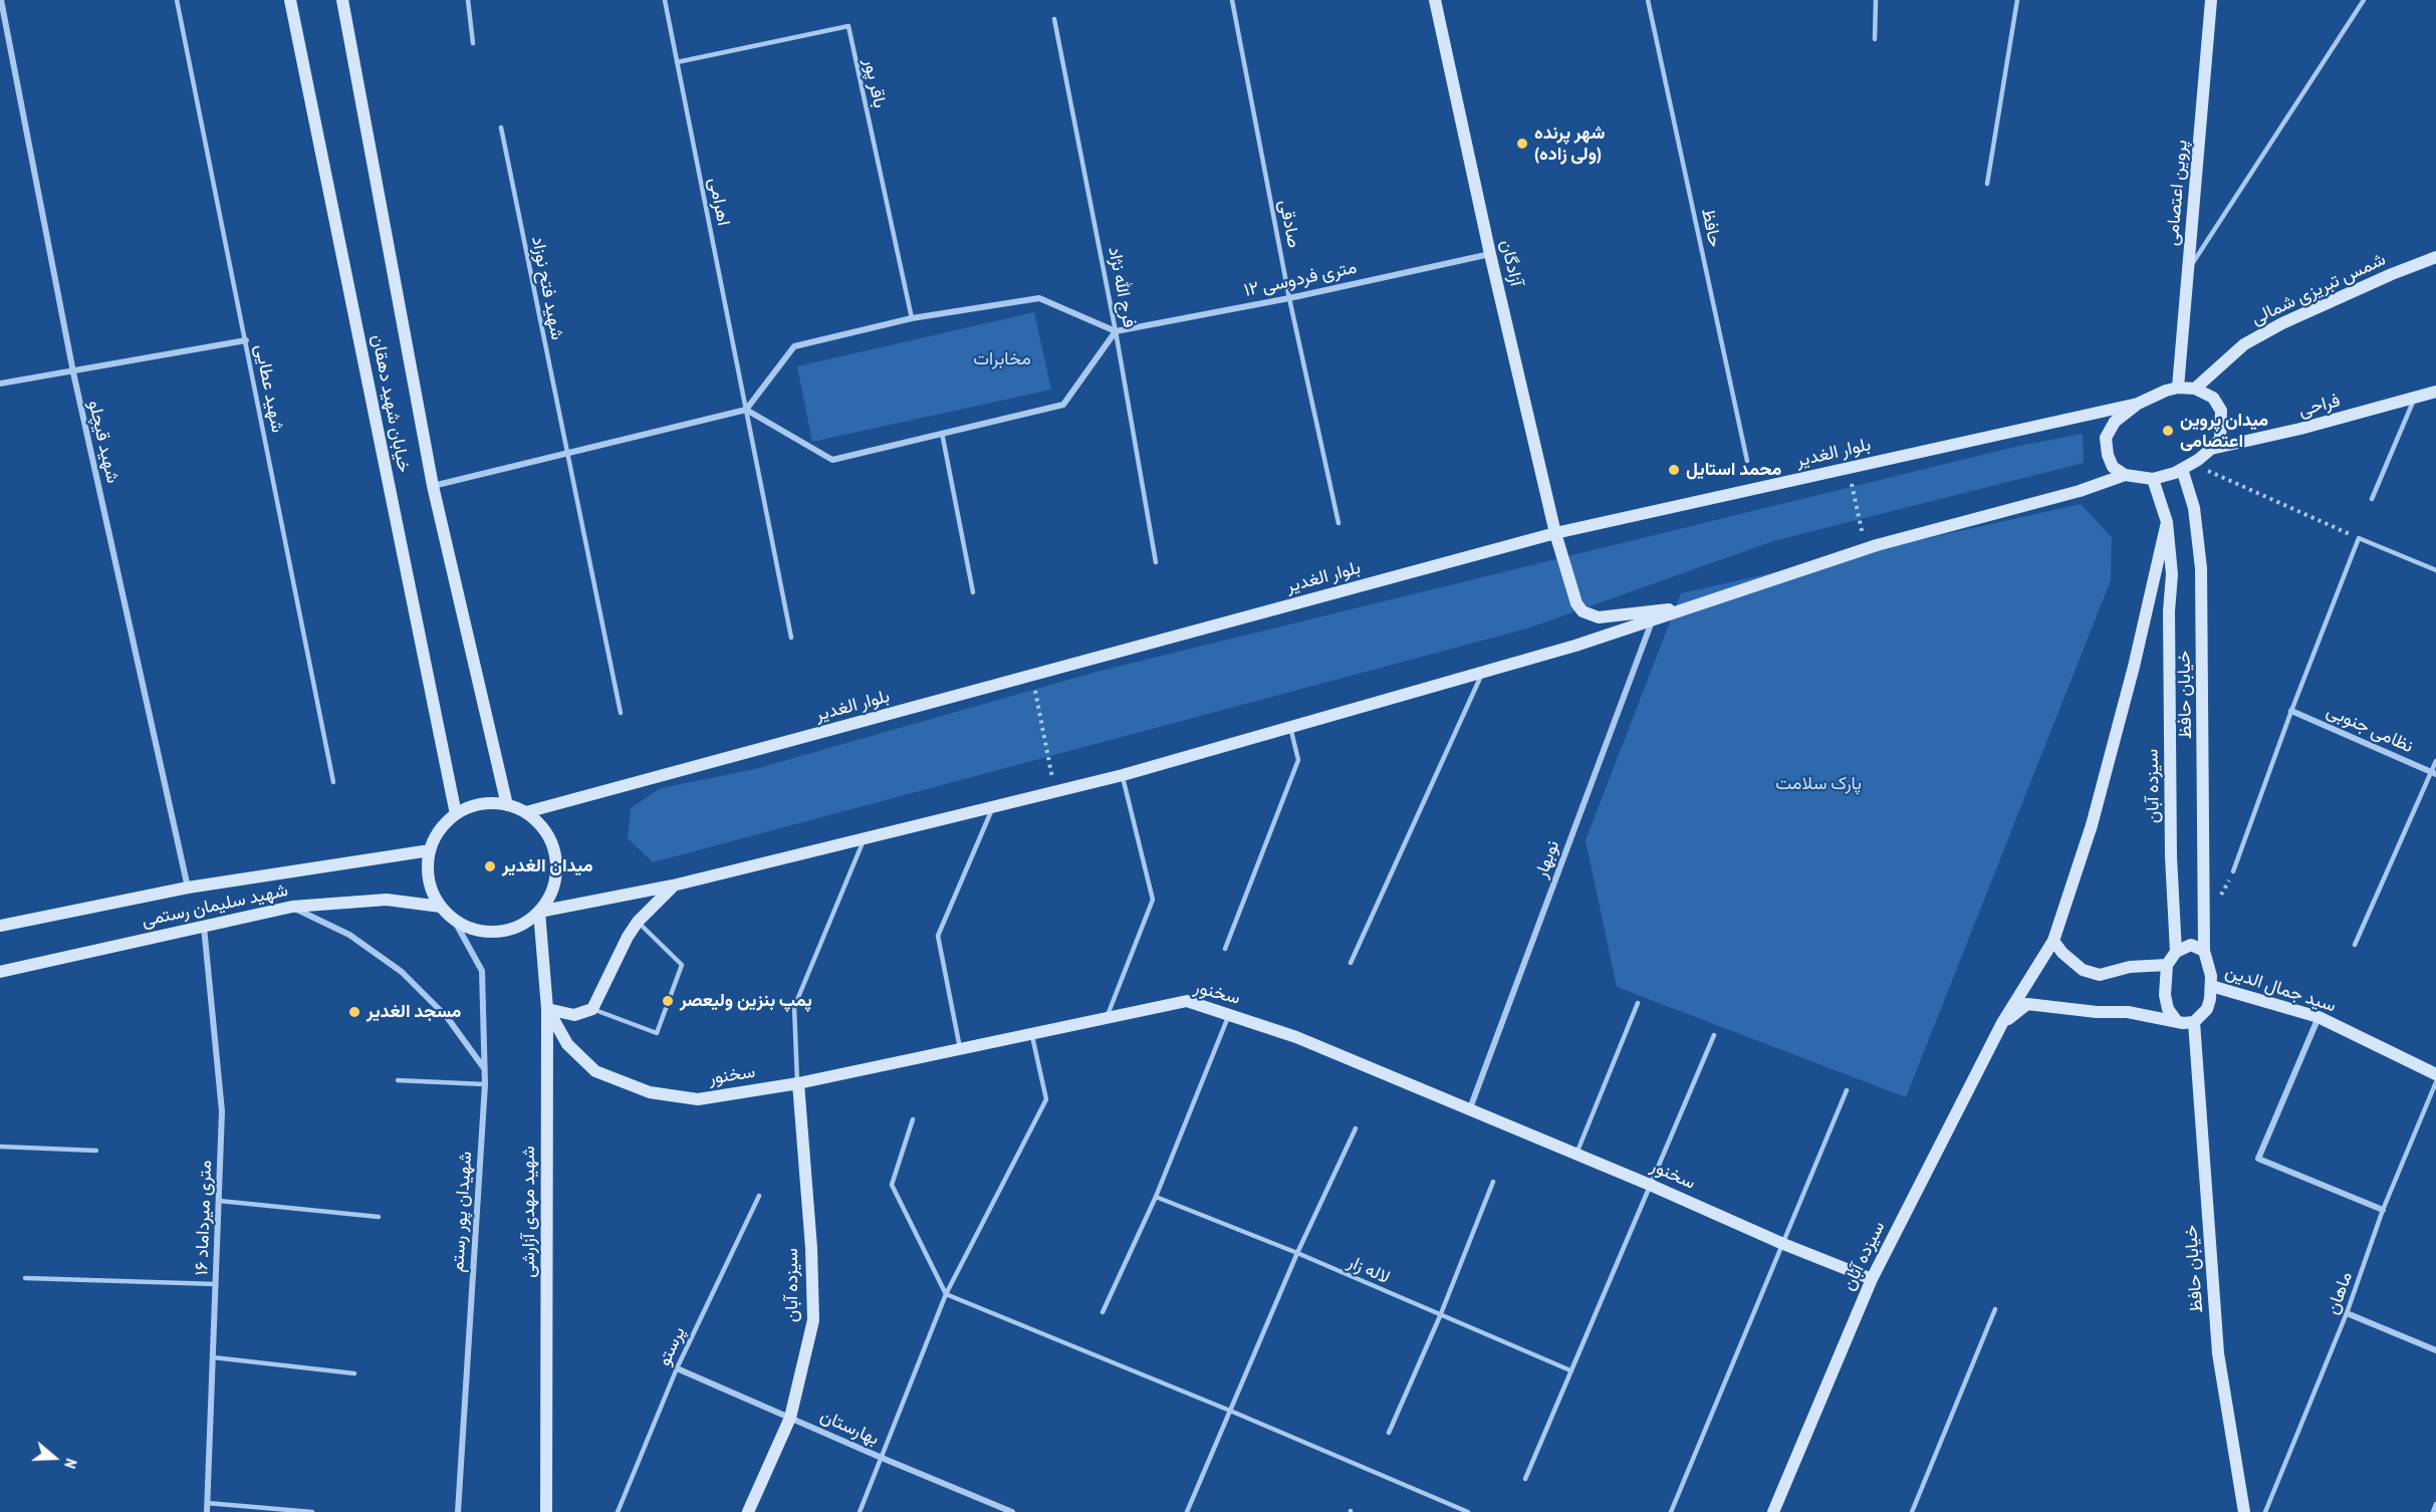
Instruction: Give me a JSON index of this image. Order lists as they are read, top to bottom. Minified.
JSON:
{"streets":{"street":["پروین اعتصامی","آزادگان","۱۲ متری فردوسی","شمس تبریزی شمالی","خیابان شهید دهقان","فراحی","شهید قیچلو","بلوار الغدیر","خیابان حافظ","نظامی جنوبی","سیزده آبان","نوبهار","شهید سلیمان رستمی","سید جمال الدین","سخنور","شهیدان پور رستم","شهید مهدی آزارشی","۱۶ متری میرداماد","بهارستان"],"lane":["باقر پور","اهرامی","صادقی","حافظ","فرج الله نژاد","شهید فتح نوزاد","شهید عطایی","لاله زار","ماهان","پرستو"]},"crossings":[["باقر پور","اهرامی"],["پروین اعتصامی","شمس تبریزی شمالی"],["پروین اعتصامی","فراحی"],["پروین اعتصامی","بلوار الغدیر"],["پروین اعتصامی","خیابان حافظ"],["پروین اعتصامی","سیزده آبان"],["صادقی","۱۲ متری فردوسی"],["آزادگان","۱۲ متری فردوسی"],["آزادگان","بلوار الغدیر"],["۱۲ متری فردوسی","فرج الله نژاد"],["شمس تبریزی شمالی","فراحی"],["شمس تبریزی شمالی","بلوار الغدیر"],["شمس تبریزی شمالی","خیابان حافظ"],["شمس تبریزی شمالی","سیزده آبان"],["خیابان شهید دهقان","بلوار الغدیر"],["خیابان شهید دهقان","شهید سلیمان رستمی"],["خیابان شهید دهقان","شهیدان پور رستم"],["خیابان شهید دهقان","شهید مهدی آزارشی"],["فراحی","بلوار الغدیر"],["فراحی","خیابان حافظ"],["فراحی","سیزده آبان"],["شهید قیچلو","شهید سلیمان رستمی"],["بلوار الغدیر","خیابان حافظ"],["بلوار الغدیر","سیزده آبان"],["بلوار الغدیر","شهید سلیمان رستمی"],["بلوار الغدیر","شهیدان پور رستم"],["بلوار الغدیر","شهید مهدی آزارشی"],["خیابان حافظ","سیزده آبان"],["خیابان حافظ","سید جمال الدین"],["سیزده آبان","سید جمال الدین"],["سیزده آبان","سخنور"],["سیزده آبان","بهارستان"],["نوبهار","سخنور"],["شهید سلیمان رستمی","شهیدان پور رستم"],["شهید سلیمان رستمی","شهید مهدی آزارشی"],["شهید سلیمان رستمی","۱۶ متری میرداماد"],["سخنور","شهید مهدی آزارشی"],["شهیدان پور رستم","شهید مهدی آزارشی"],["پرستو","بهارستان"]],"parks":["مخابرات","پارک سلامت"],"places":["شهر پرنده (ولی زاده)","میدان پروین اعتصامی","محمد استایل","میدان الغدیر","پمپ بنزین ولیعصر","مسجد الغدیر"],"north":"right"}
